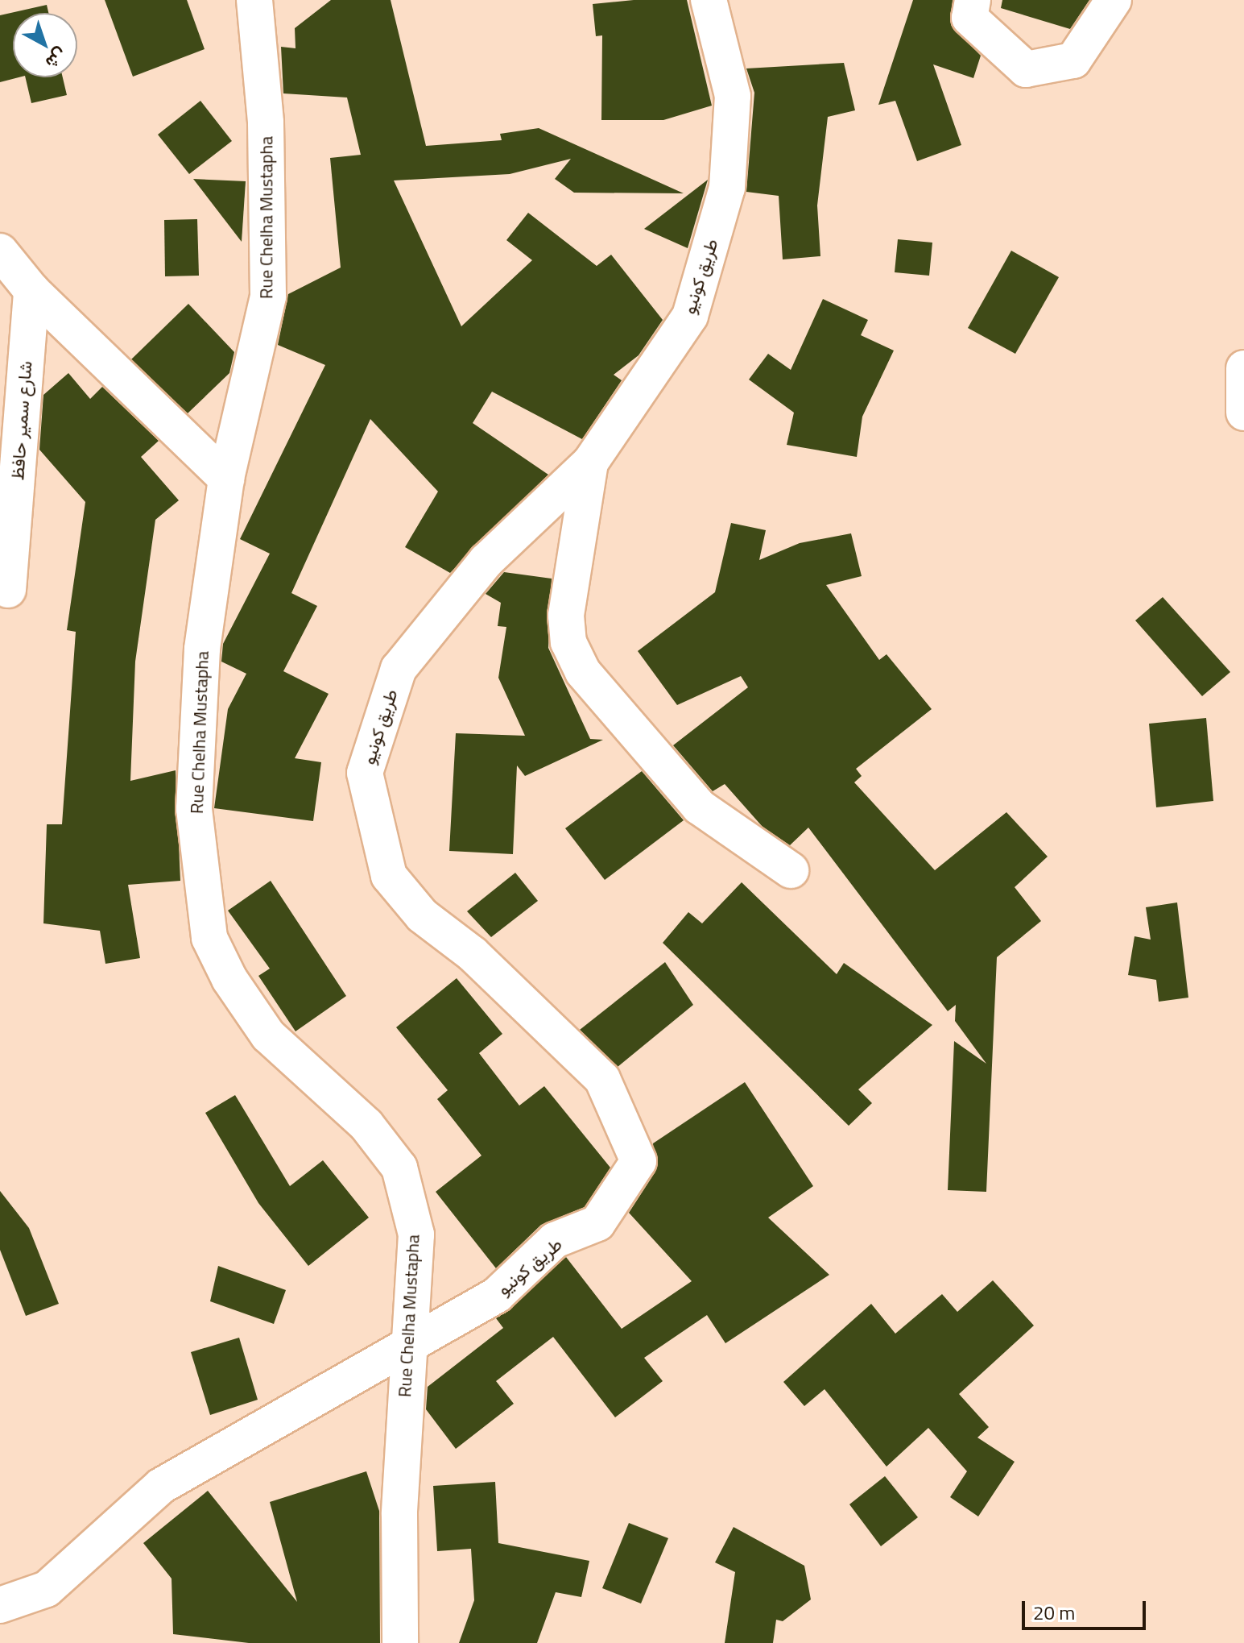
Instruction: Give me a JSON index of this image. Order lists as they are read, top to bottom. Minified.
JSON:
{"streets":{"street":["Rue Chelha Mustapha","طريق كونيو","شارع سمير حافظ"]},"crossings":[["Rue Chelha Mustapha","طريق كونيو"]],"scale_bar":"20 m","north":"bottom right"}
